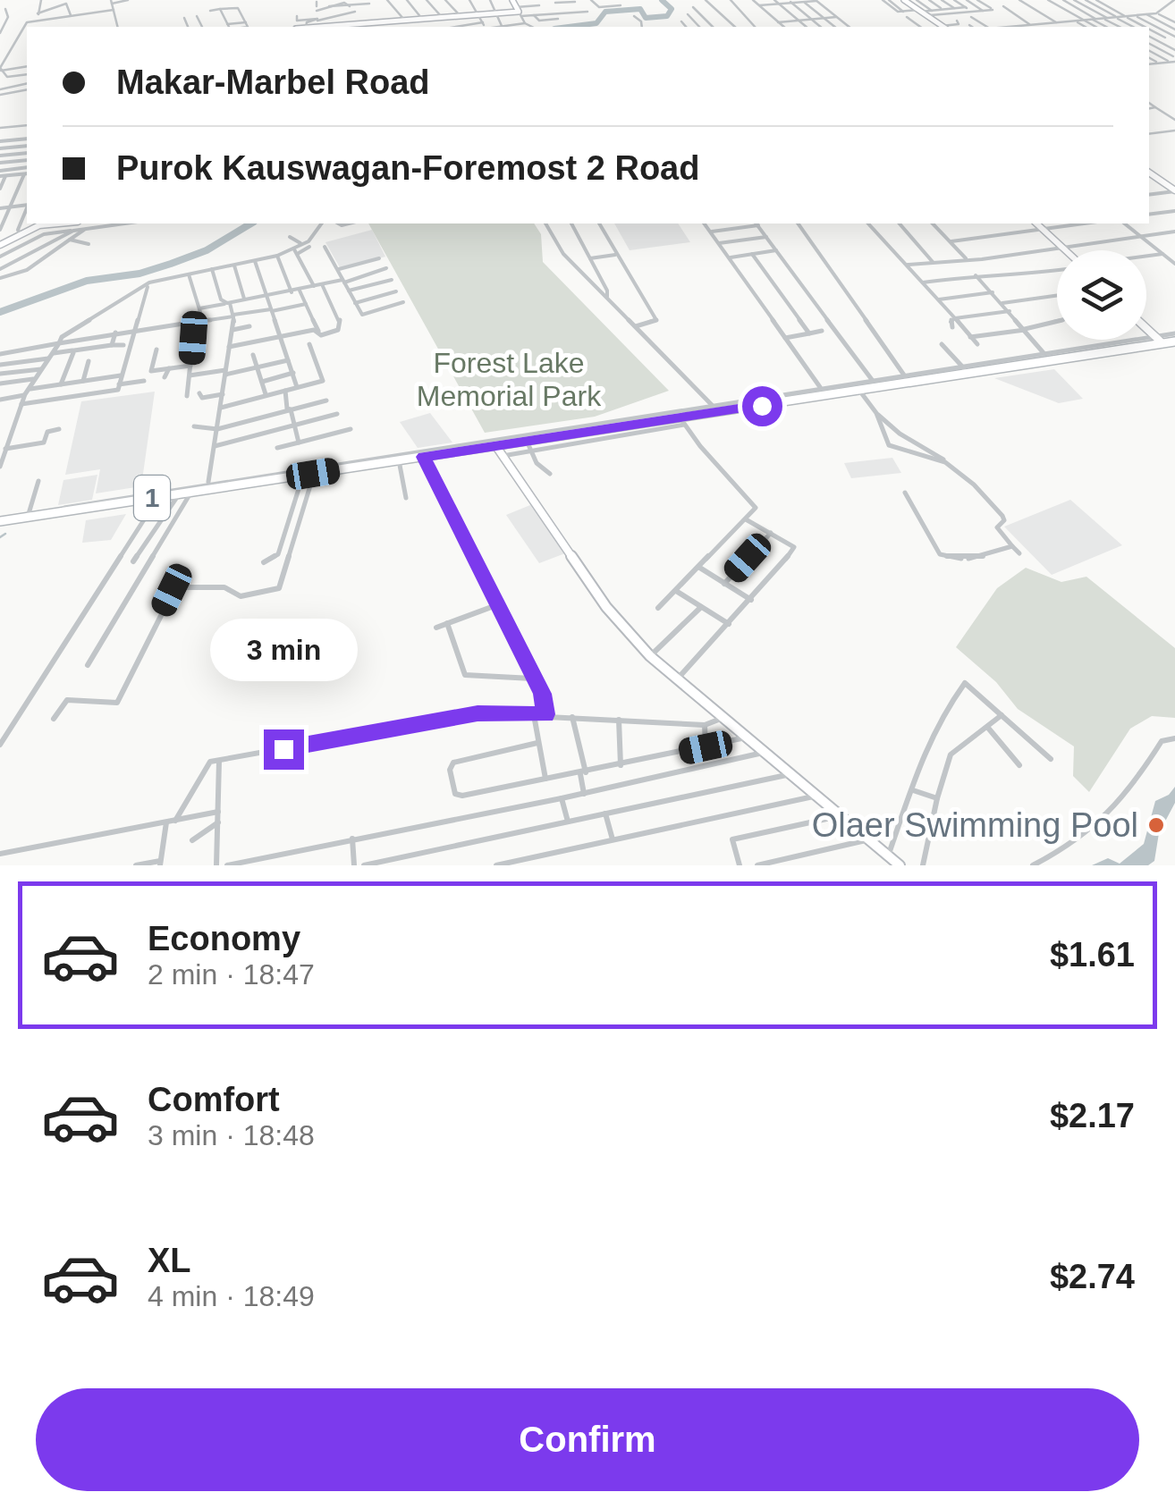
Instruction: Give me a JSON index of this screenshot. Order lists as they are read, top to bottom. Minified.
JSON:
{"streets":{"main road":["1"]},"parks":["Forest Lake Memorial Park"],"places":["Olaer Swimming Pool"],"page":{"banner":["Makar-Marbel Road","Purok Kauswagan-Foremost 2 Road"],"bubble":"3 min","list":[{"name":"Economy","note":"2 min · 18:47","value":"$1.61"},{"name":"Comfort","note":"3 min · 18:48","value":"$2.17"},{"name":"XL","note":"4 min · 18:49","value":"$2.74"}],"buttons":"Confirm"}}
